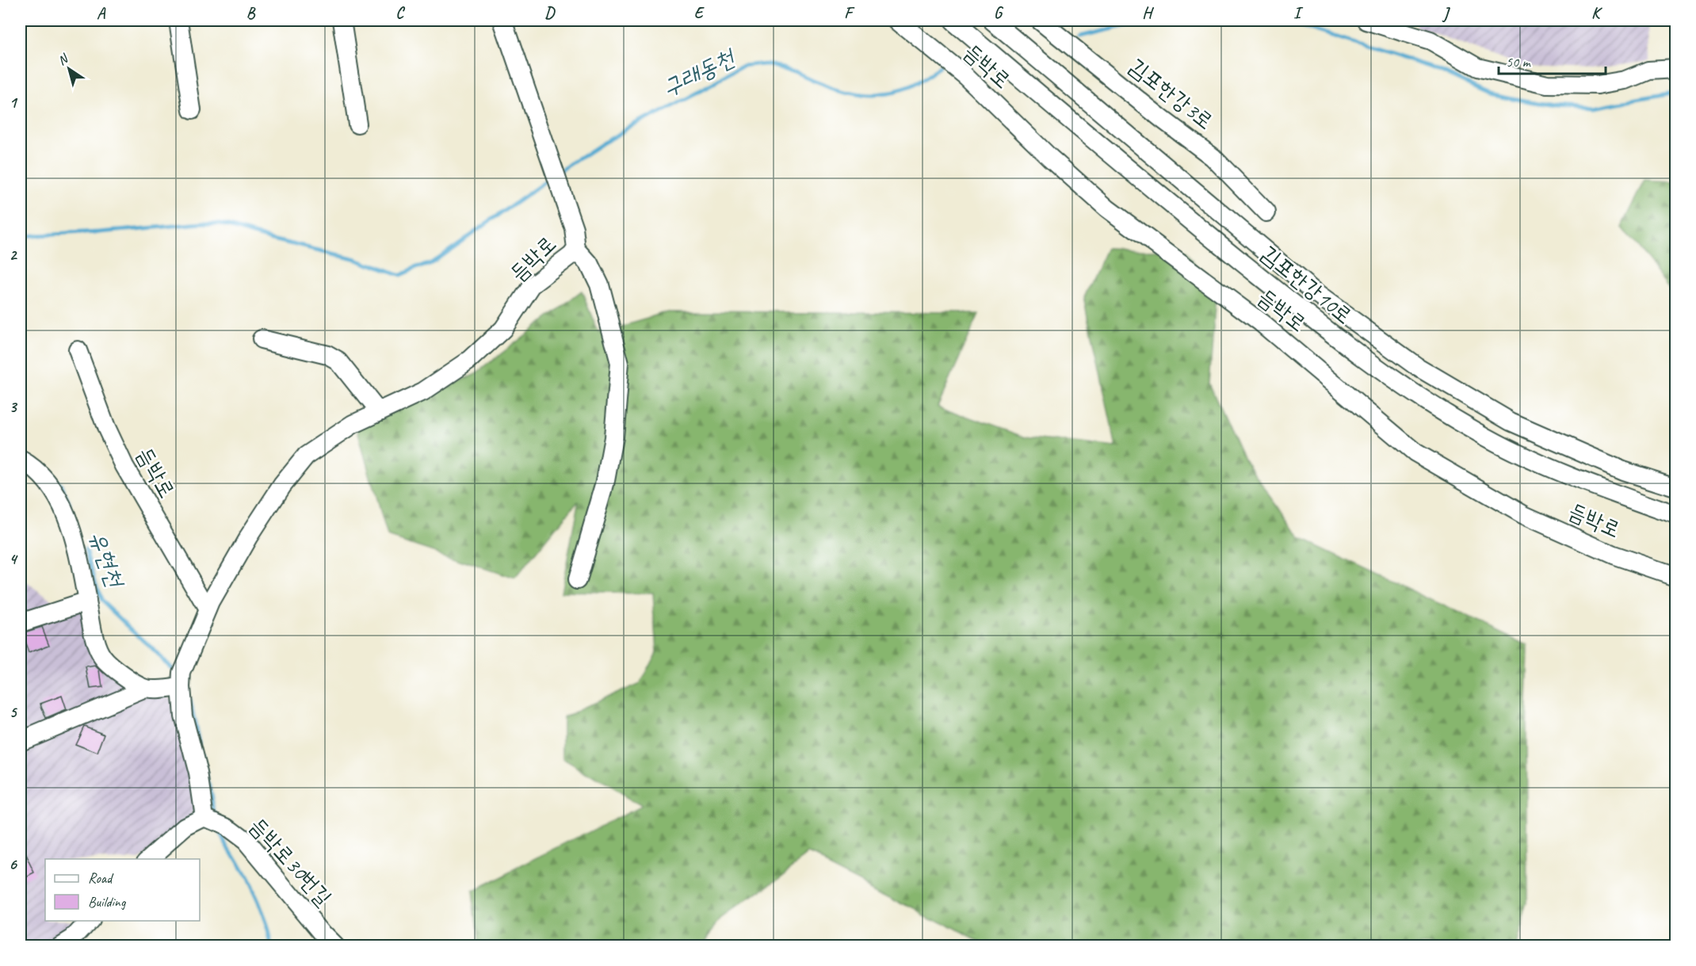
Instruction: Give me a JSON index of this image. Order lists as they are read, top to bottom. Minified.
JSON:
{"streets":{"street":["듬박로","김포한강3로","김포한강10로","듬박로30번길"]},"crossings":[["듬박로","듬박로30번길"]],"water":["구래동천","유현천"],"legend":["Road","Building"],"scale_bar":"50 m","north":"top left","grid":{"columns":["A","B","C","D","E","F","G","H","I","J","K"],"rows":["1","2","3","4","5","6"]}}
